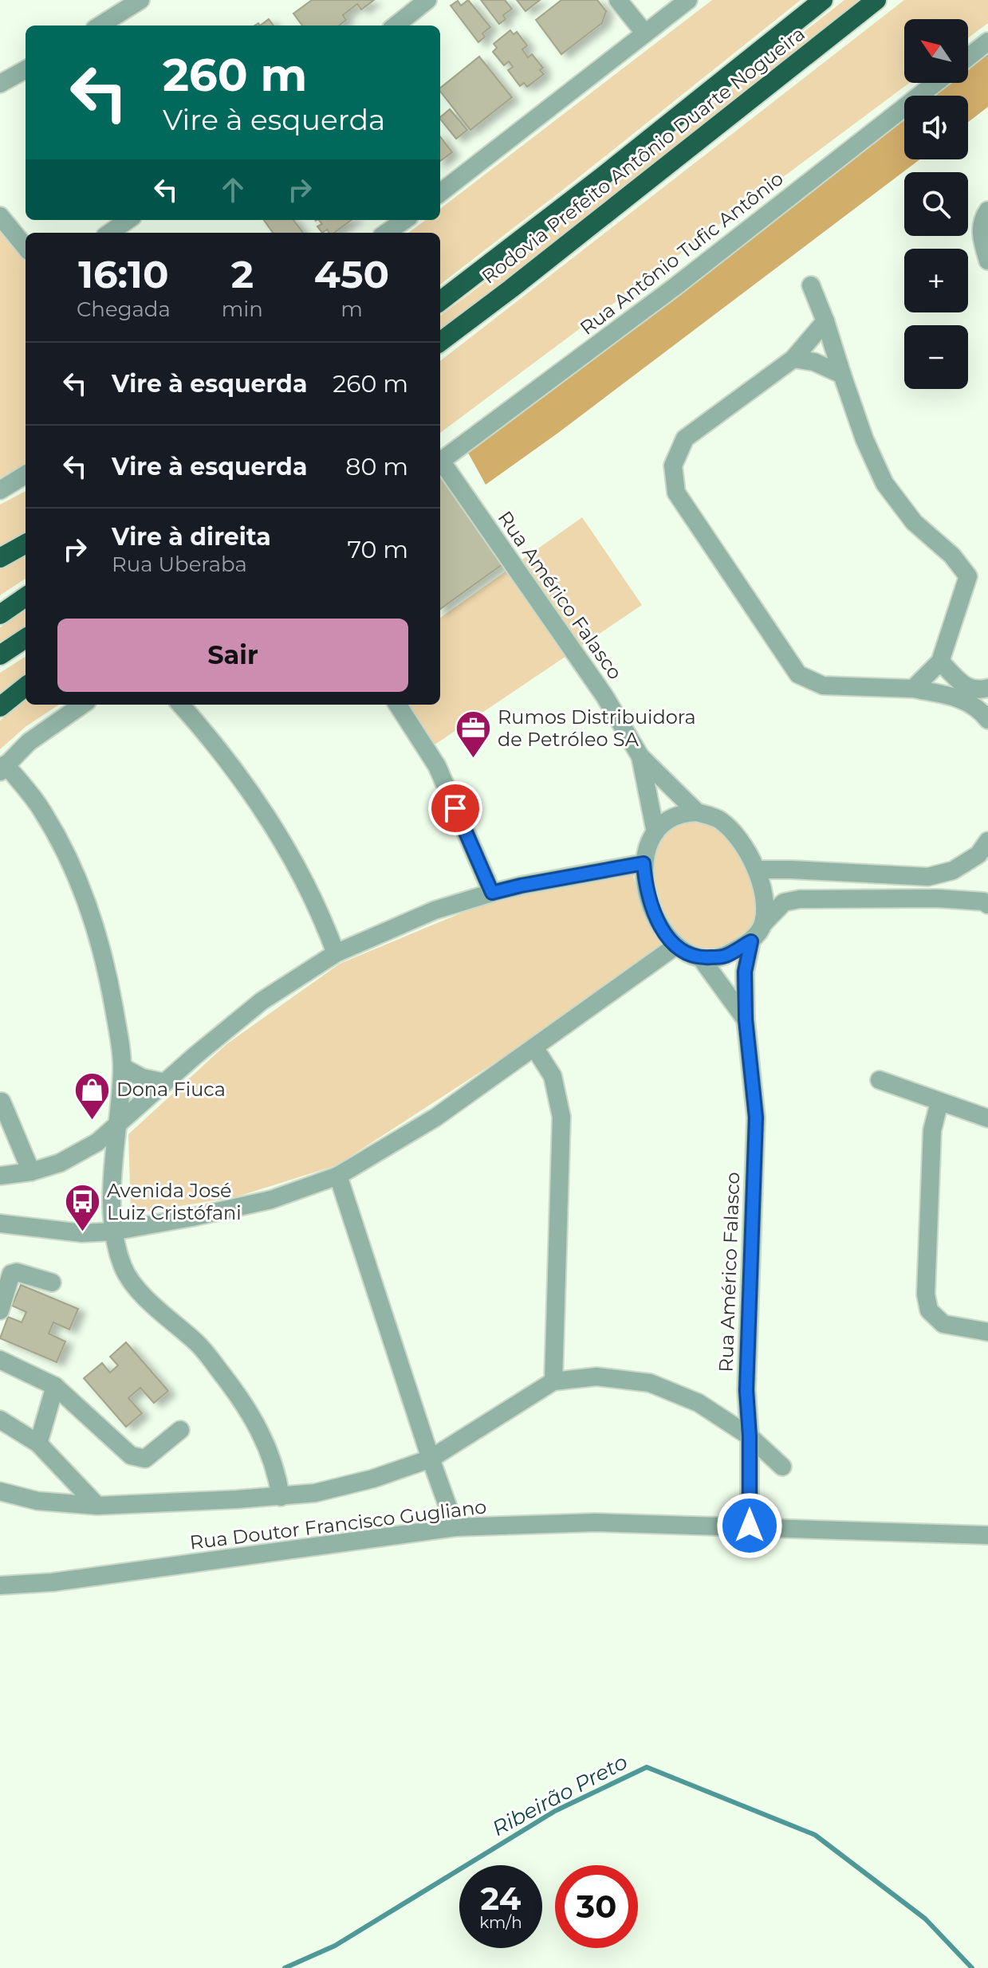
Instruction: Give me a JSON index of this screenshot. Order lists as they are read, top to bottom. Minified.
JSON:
{"streets":{"highway":["Rodovia Prefeito Antônio Duarte Nogueira"],"street":["Rua Antônio Tufic Antônio","Rua Américo Falasco","Rua Doutor Francisco Gugliano"]},"crossings":[["Rua Américo Falasco","Rua Doutor Francisco Gugliano"]],"water":["Ribeirão Preto"],"places":{"office":["Rumos Distribuidora de Petróleo SA"],"shop":["Dona Fiuca"],"bus stop":["Avenida José Luiz Cristófani"]},"north":"top left","page":{"map_buttons":["+","−"],"turn":["260 m","Vire à esquerda"],"eta":["16:10","Chegada","2","min","450","m"],"list":[{"name":"Vire à esquerda","value":"260 m"},{"name":"Vire à esquerda","value":"80 m"},{"name":"Vire à direita","note":"Rua Uberaba","value":"70 m"}],"buttons":"Sair","speed":"24 km/h","limit":"30"}}
